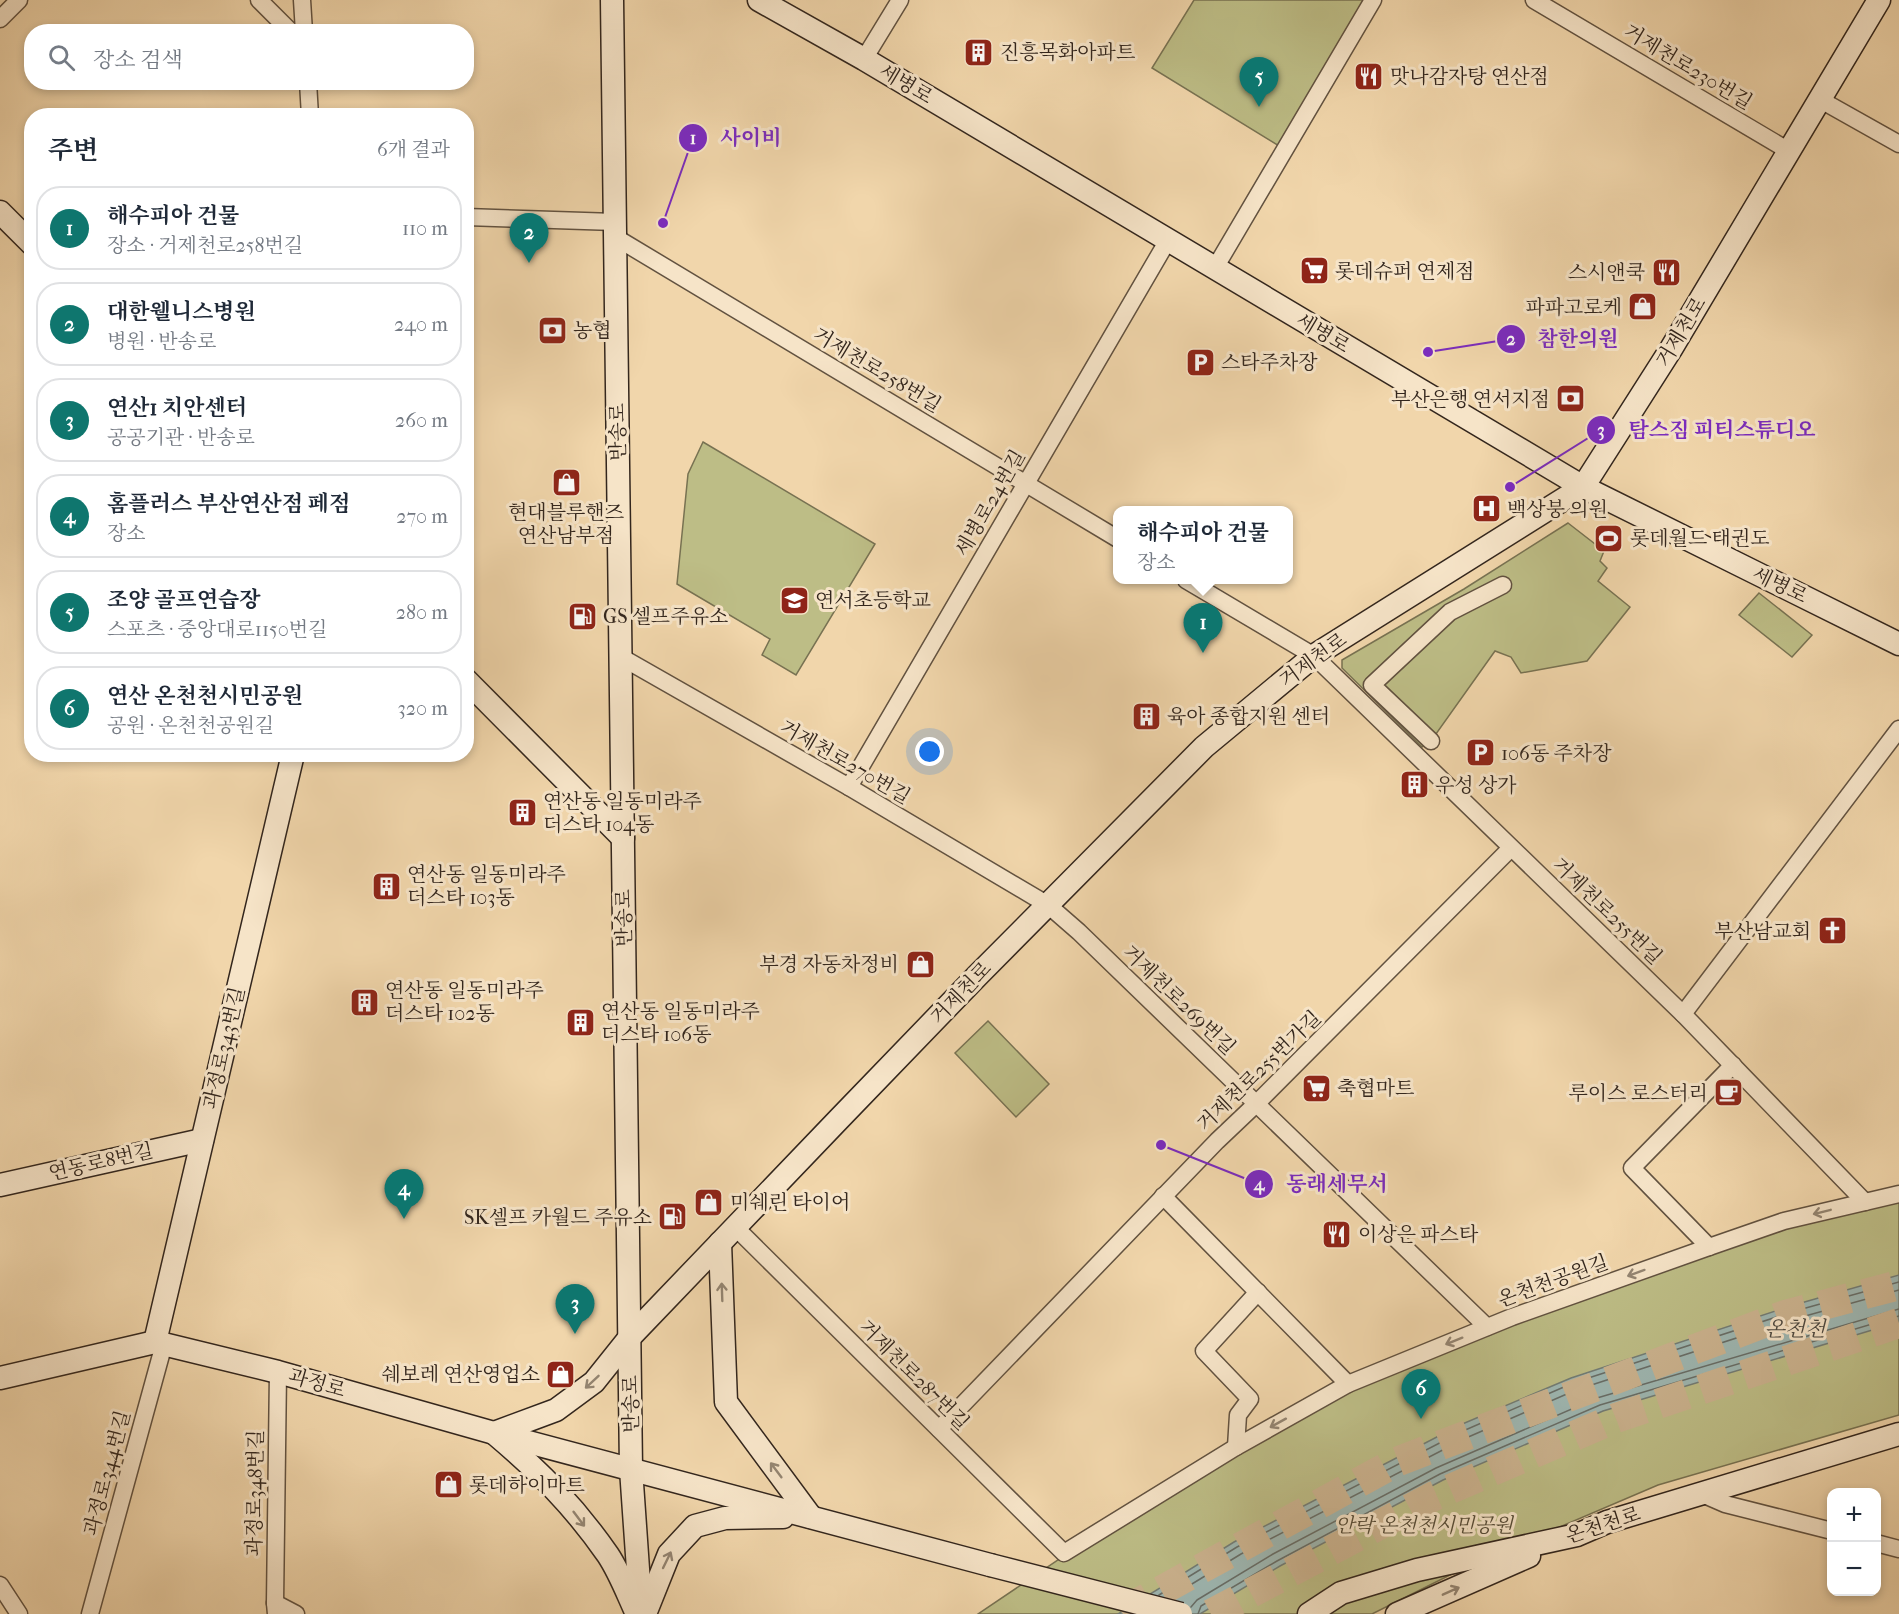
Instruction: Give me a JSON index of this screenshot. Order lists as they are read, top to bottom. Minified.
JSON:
{"streets":{"main road":["세병로","거제천로","반송로","과정로343번길","연동로8번길","과정로","온천천로"],"street":["거제천로230번길","거제천로258번길","세병로24번길","거제천로270번길","거제천로255번길","거제천로269번길","거제천로255번가길","온천천공원길","거제천로287번길","과정로344번길","과정로348번길"]},"crossings":[["거제천로230번길","거제천로"],["세병로","거제천로"],["세병로","세병로24번길"],["거제천로","반송로"],["거제천로","거제천로270번길"],["거제천로","거제천로255번길"],["거제천로","거제천로269번길"],["거제천로","거제천로287번길"],["거제천로","과정로"],["거제천로258번길","반송로"],["거제천로258번길","세병로24번길"],["반송로","거제천로270번길"],["반송로","과정로"],["세병로24번길","거제천로270번길"],["거제천로270번길","거제천로269번길"],["거제천로255번길","거제천로255번가길"],["거제천로255번길","온천천공원길"],["거제천로269번길","거제천로255번가길"],["거제천로269번길","온천천공원길"],["과정로343번길","연동로8번길"],["과정로343번길","과정로"],["과정로343번길","과정로344번길"],["거제천로255번가길","거제천로287번길"],["온천천공원길","거제천로287번길"],["과정로","과정로344번길"],["과정로","과정로348번길"]],"one_way":["온천천공원길"],"water":["온천천"],"parks":["안락 온천천시민공원"],"places":{"building":["진흥목화아파트","육아 종합지원 센터","우성 상가","연산동 일동미라주 더스타 104동","연산동 일동미라주 더스타 103동","연산동 일동미라주 더스타 102동","연산동 일동미라주 더스타 106동"],"restaurant":["맛나감자탕 연산점","스시앤쿡","이상은 파스타"],"other":["사이비","참한의원","탐스짐 피티스튜디오","동래세무서"],"supermarket":["롯데슈퍼 연제점","축협마트"],"shop":["파파고로케","현대블루핸즈 연산남부점","부경 자동차정비","미쉐린 타이어","쉐보레 연산영업소","롯데하이마트"],"bank":["농협","부산은행 연서지점"],"parking":["스타주차장","106동 주차장"],"hospital":["백상붕 의원"],"sports":["롯데월드 태권도"],"school or university":["연서초등학교"],"fuel station":["GS 셀프주유소","SK셀프 카월드 주유소"],"church":["부산남교회"],"cafe":["루이스 로스터리"]},"page":{"search":"장소 검색","pins":["5","2","1","4","3","6"],"heading":["주변","6개 결과"],"list":[{"mark":"1","name":"해수피아 건물","note":"장소 · 거제천로258번길","value":"110 m"},{"mark":"2","name":"대한웰니스병원","note":"병원 · 반송로","value":"240 m"},{"mark":"3","name":"연산1 치안센터","note":"공공기관 · 반송로","value":"260 m"},{"mark":"4","name":"홈플러스 부산연산점 페점","note":"장소","value":"270 m"},{"mark":"5","name":"조양 골프연습장","note":"스포츠 · 중앙대로1150번길","value":"280 m"},{"mark":"6","name":"연산 온천천시민공원","note":"공원 · 온천천공원길","value":"320 m"}],"popup":["해수피아 건물","장소"],"map_buttons":["+","−"]}}
